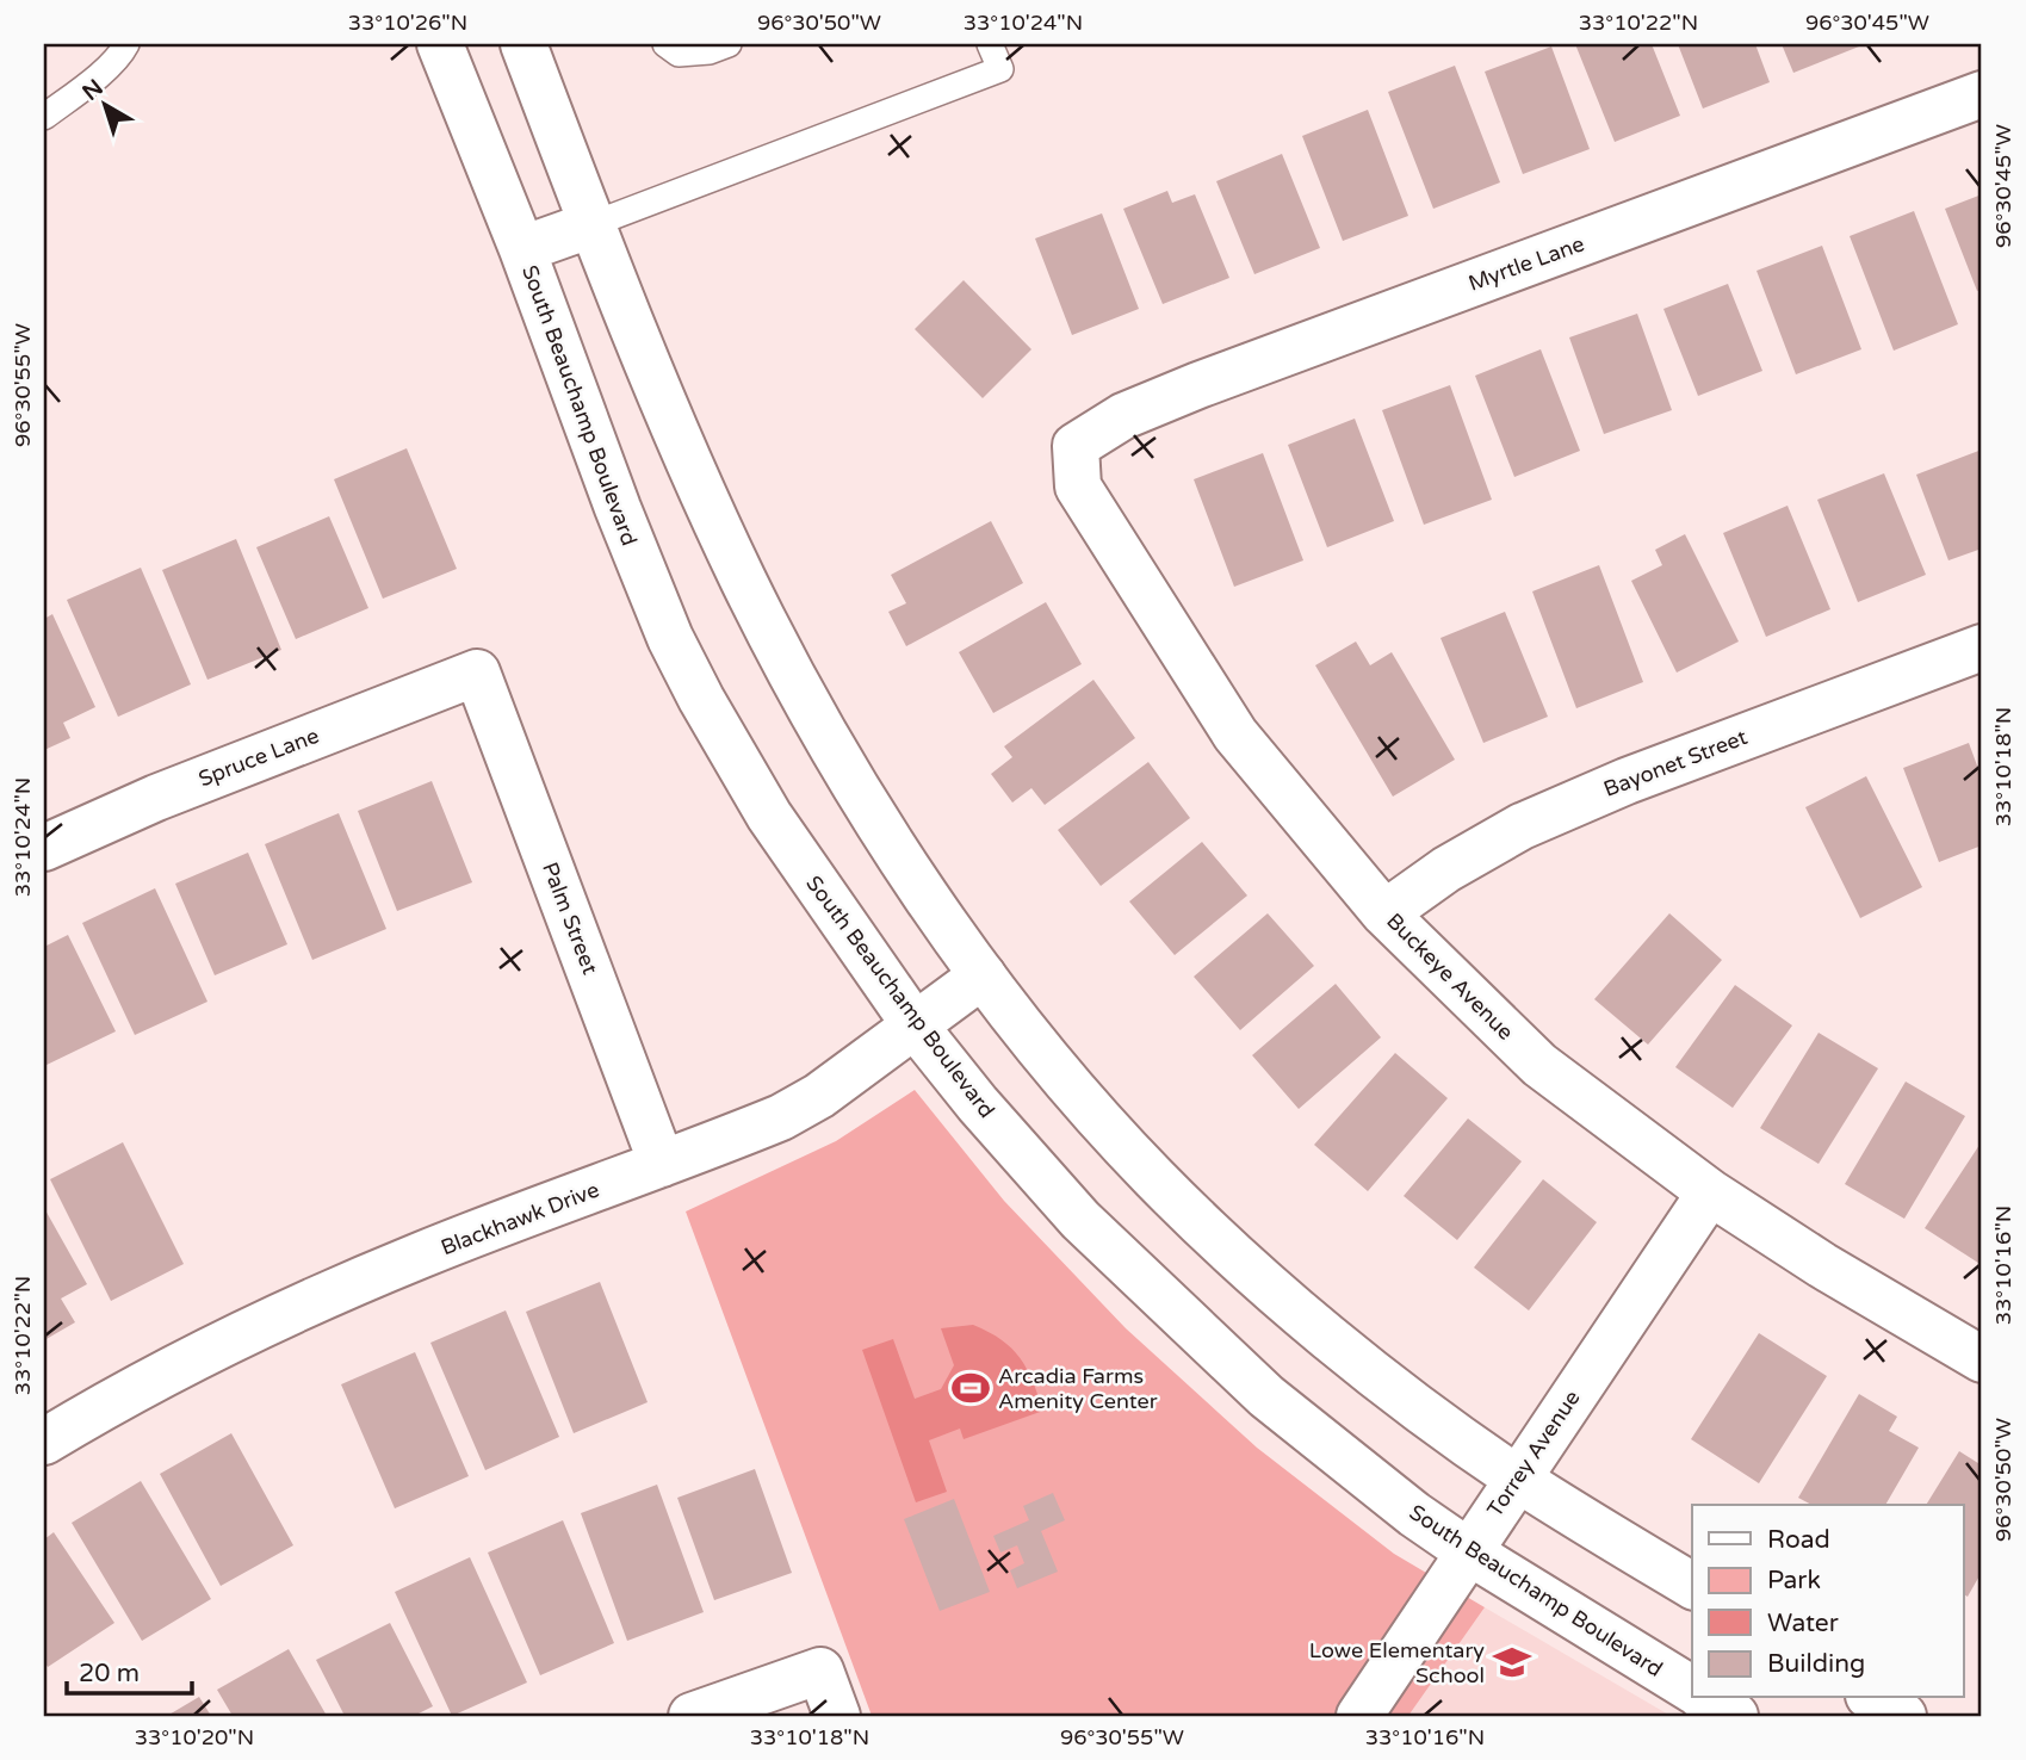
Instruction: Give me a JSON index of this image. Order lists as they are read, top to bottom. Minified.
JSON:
{"streets":{"street":["Myrtle Lane","South Beauchamp Boulevard","Spruce Lane","Bayonet Street","Palm Street","Buckeye Avenue","Blackhawk Drive","Torrey Avenue"]},"crossings":[["Myrtle Lane","Buckeye Avenue"],["South Beauchamp Boulevard","Blackhawk Drive"],["South Beauchamp Boulevard","Torrey Avenue"],["Spruce Lane","Palm Street"],["Bayonet Street","Buckeye Avenue"],["Palm Street","Blackhawk Drive"],["Buckeye Avenue","Torrey Avenue"]],"places":{"sports":["Arcadia Farms Amenity Center"],"school or university":["Lowe Elementary School"]},"legend":["Road","Park","Water","Building"],"scale_bar":"20 m","north":"top left","coordinates":["33°10'26\"N","96°30'50\"W","33°10'24\"N","33°10'22\"N","96°30'45\"W","96°30'55\"W","33°10'18\"N","33°10'16\"N","33°10'20\"N"]}
